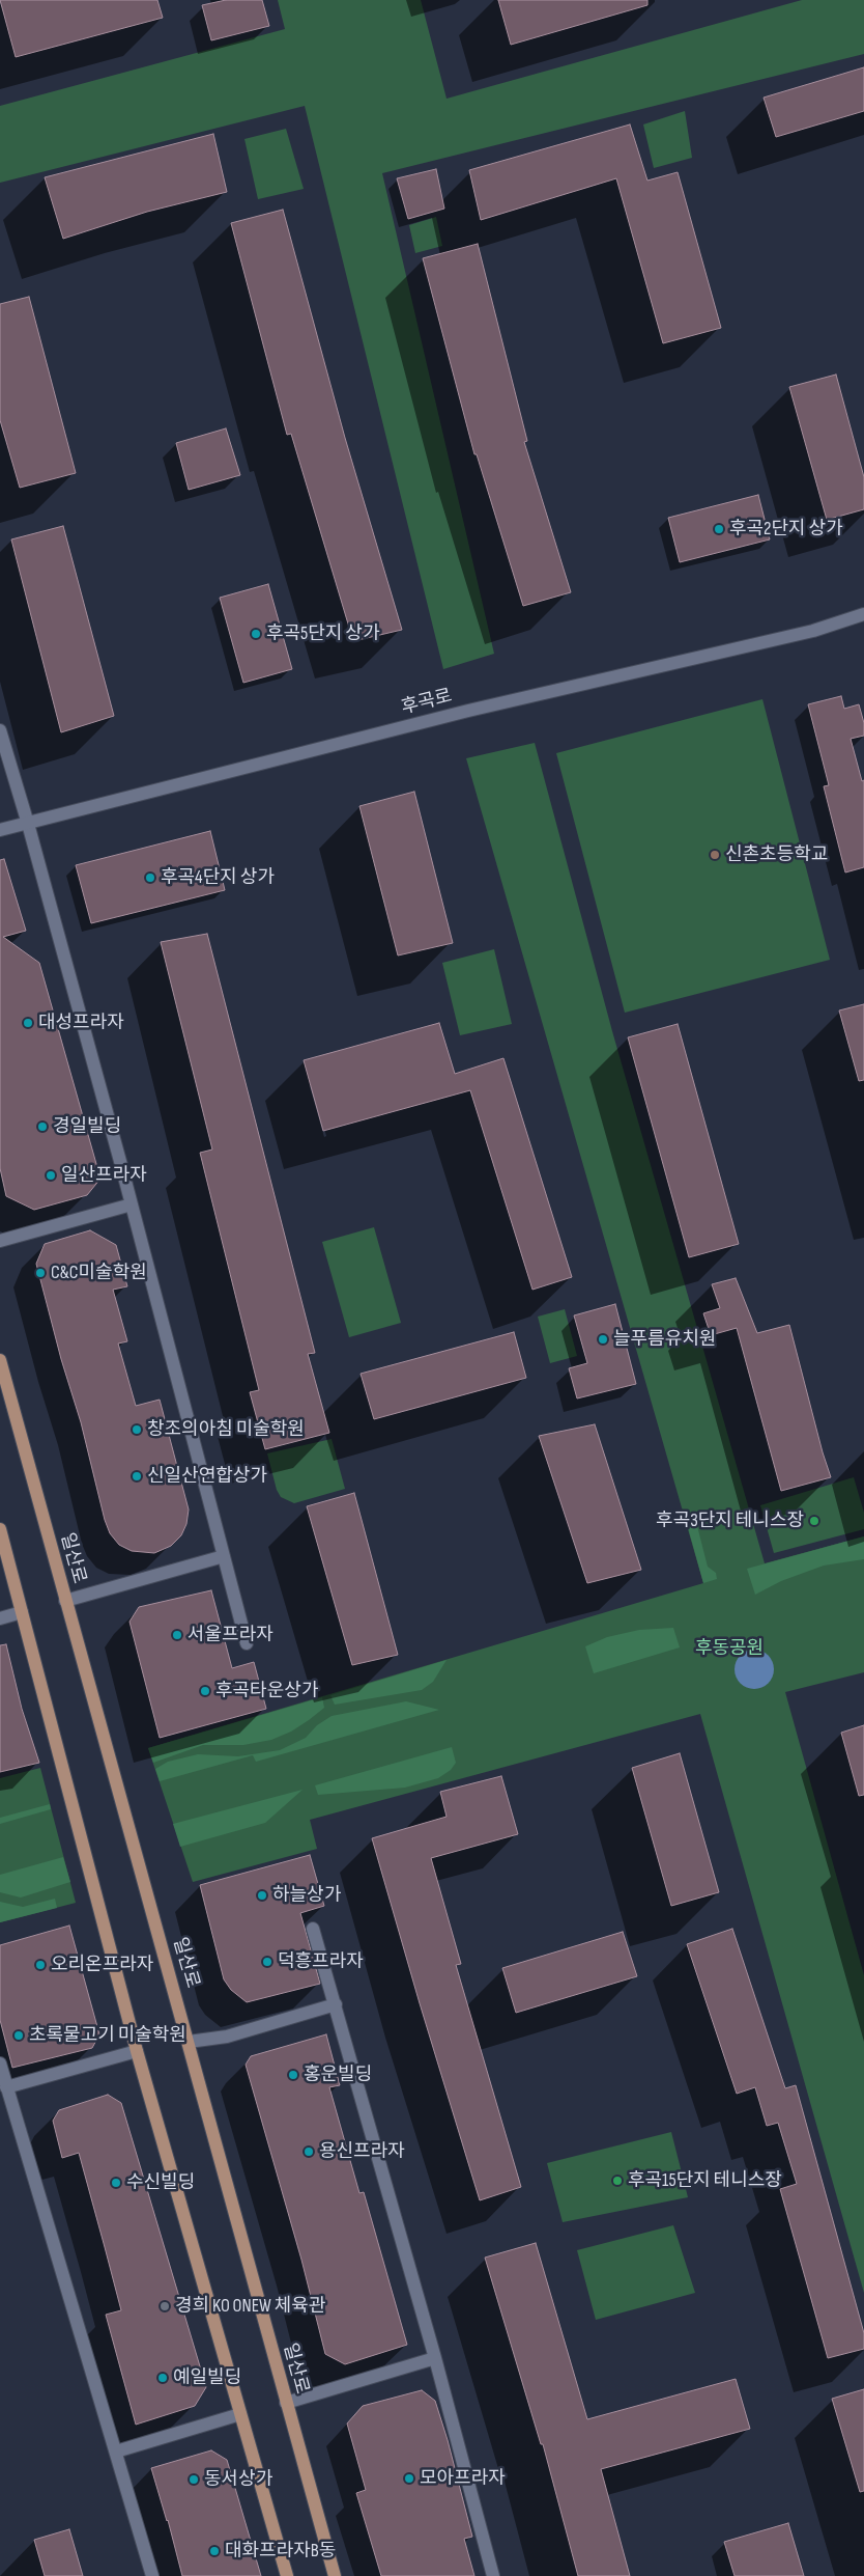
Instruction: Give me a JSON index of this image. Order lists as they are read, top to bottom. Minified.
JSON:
{"streets":{"main road":["일산로"],"street":["후곡로"]},"parks":["후동공원"],"places":["후곡2단지 상가","후곡5단지 상가","신촌초등학교","후곡4단지 상가","대성프라자","경일빌딩","일산프라자","C&C미술학원","늘푸름유치원","창조의아침 미술학원","신일산연합상가","후곡3단지 테니스장","서울프라자","후곡타운상가","하늘상가","덕흥프라자","오리온프라자","초록물고기 미술학원","홍운빌딩","용신프라자","후곡15단지 테니스장","수신빌딩","경희 KO ONEW 체육관","예일빌딩","모아프라자","동서상가","대화프라자B동"]}
